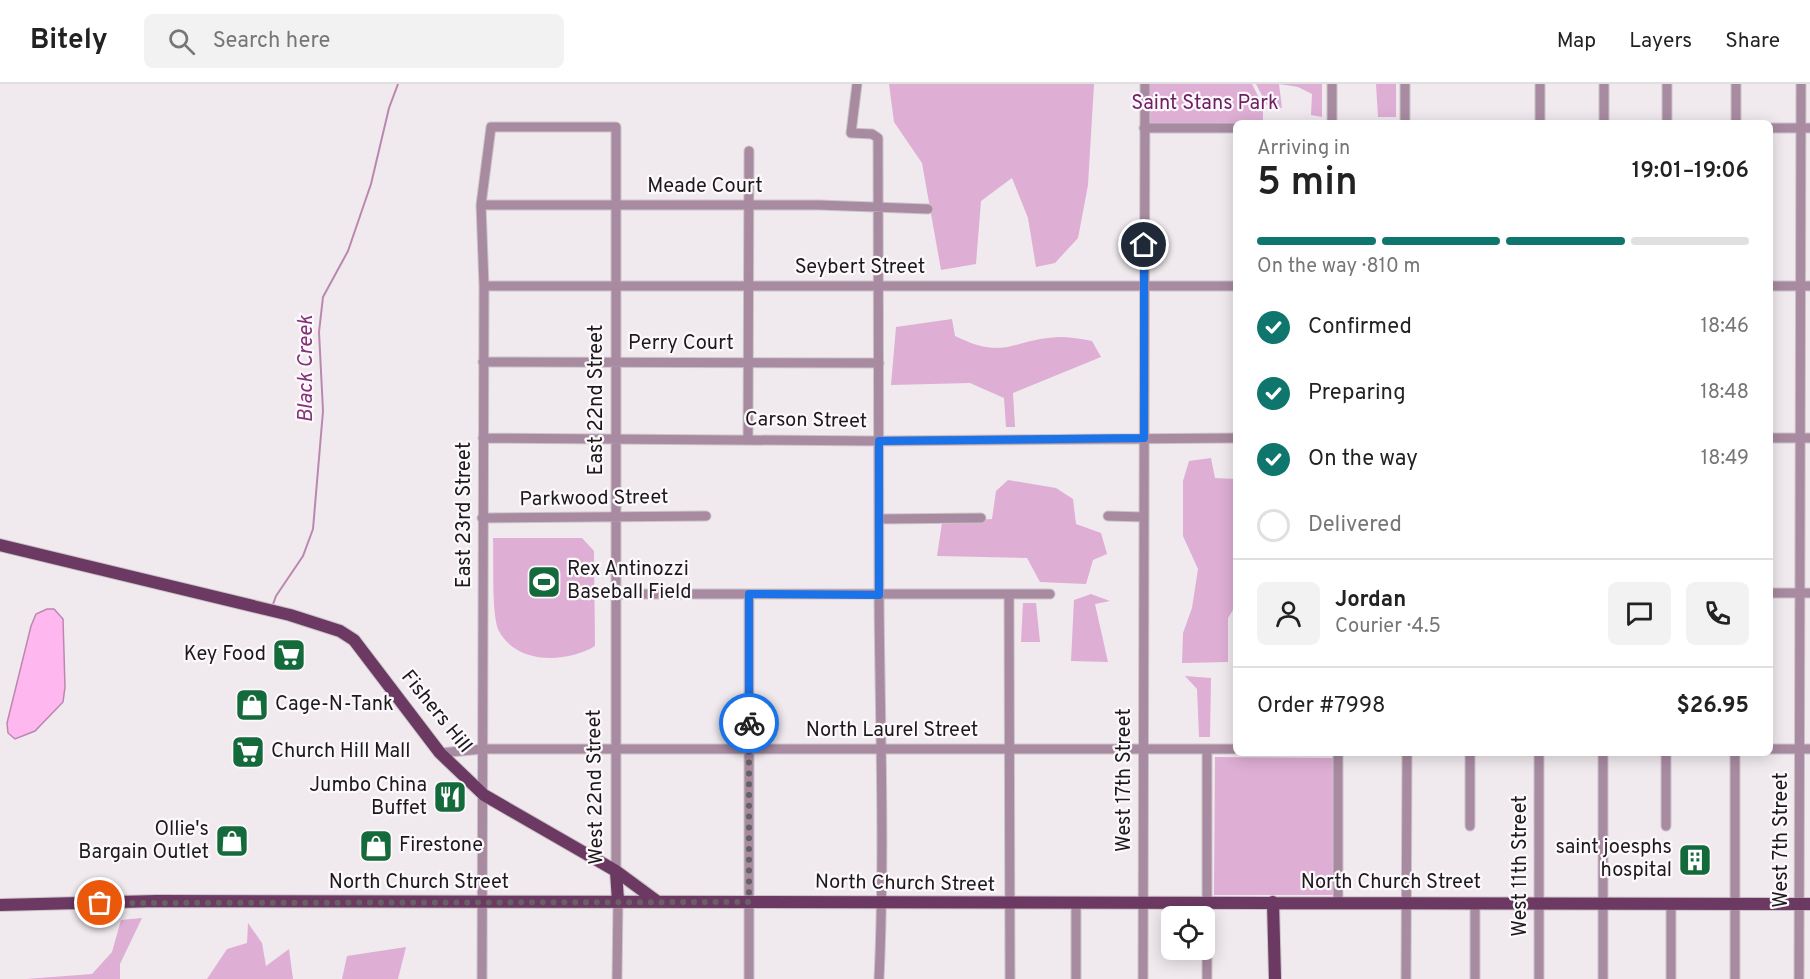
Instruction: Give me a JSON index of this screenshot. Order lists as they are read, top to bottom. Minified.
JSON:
{"streets":{"main road":["Fishers Hill","West 22nd Street","North Church Street"],"street":["Meade Court","Seybert Street","Perry Court","East 22nd Street","Carson Street","Parkwood Street","East 23rd Street","North Laurel Street","West 17th Street","West 7th Street","West 11th Street"]},"crossings":[["Meade Court","East 22nd Street"],["Meade Court","East 23rd Street"],["Seybert Street","East 22nd Street"],["Seybert Street","East 23rd Street"],["Seybert Street","West 17th Street"],["Perry Court","East 22nd Street"],["Perry Court","East 23rd Street"],["East 22nd Street","Carson Street"],["East 22nd Street","Parkwood Street"],["East 22nd Street","East 23rd Street"],["East 22nd Street","West 22nd Street"],["Carson Street","East 23rd Street"],["Carson Street","West 17th Street"],["Parkwood Street","East 23rd Street"],["East 23rd Street","Fishers Hill"],["East 23rd Street","North Laurel Street"],["East 23rd Street","North Church Street"],["Fishers Hill","North Laurel Street"],["Fishers Hill","West 22nd Street"],["Fishers Hill","North Church Street"],["North Laurel Street","West 17th Street"],["North Laurel Street","West 22nd Street"],["West 17th Street","North Church Street"],["West 22nd Street","North Church Street"],["West 7th Street","North Church Street"],["West 11th Street","North Church Street"]],"water":["Black Creek"],"parks":["Saint Stans Park"],"places":{"sports":["Rex Antinozzi Baseball Field"],"supermarket":["Key Food","Church Hill Mall"],"shop":["Cage-N-Tank","Ollie's Bargain Outlet","Firestone"],"restaurant":["Jumbo China Buffet"],"building":["saint joesphs hospital"]},"page":{"header":"Bitely","search":"Search here","nav":["Map","Layers","Share"],"heading":["5 min","Arriving in","19:01–19:06"],"panel":["Jordan","Courier · 4.5","Order #7998","$26.95"],"bar":"On the way · 810 m","list":[["Confirmed","18:46"],["Preparing","18:48"],["On the way","18:49"],"Delivered"]}}
